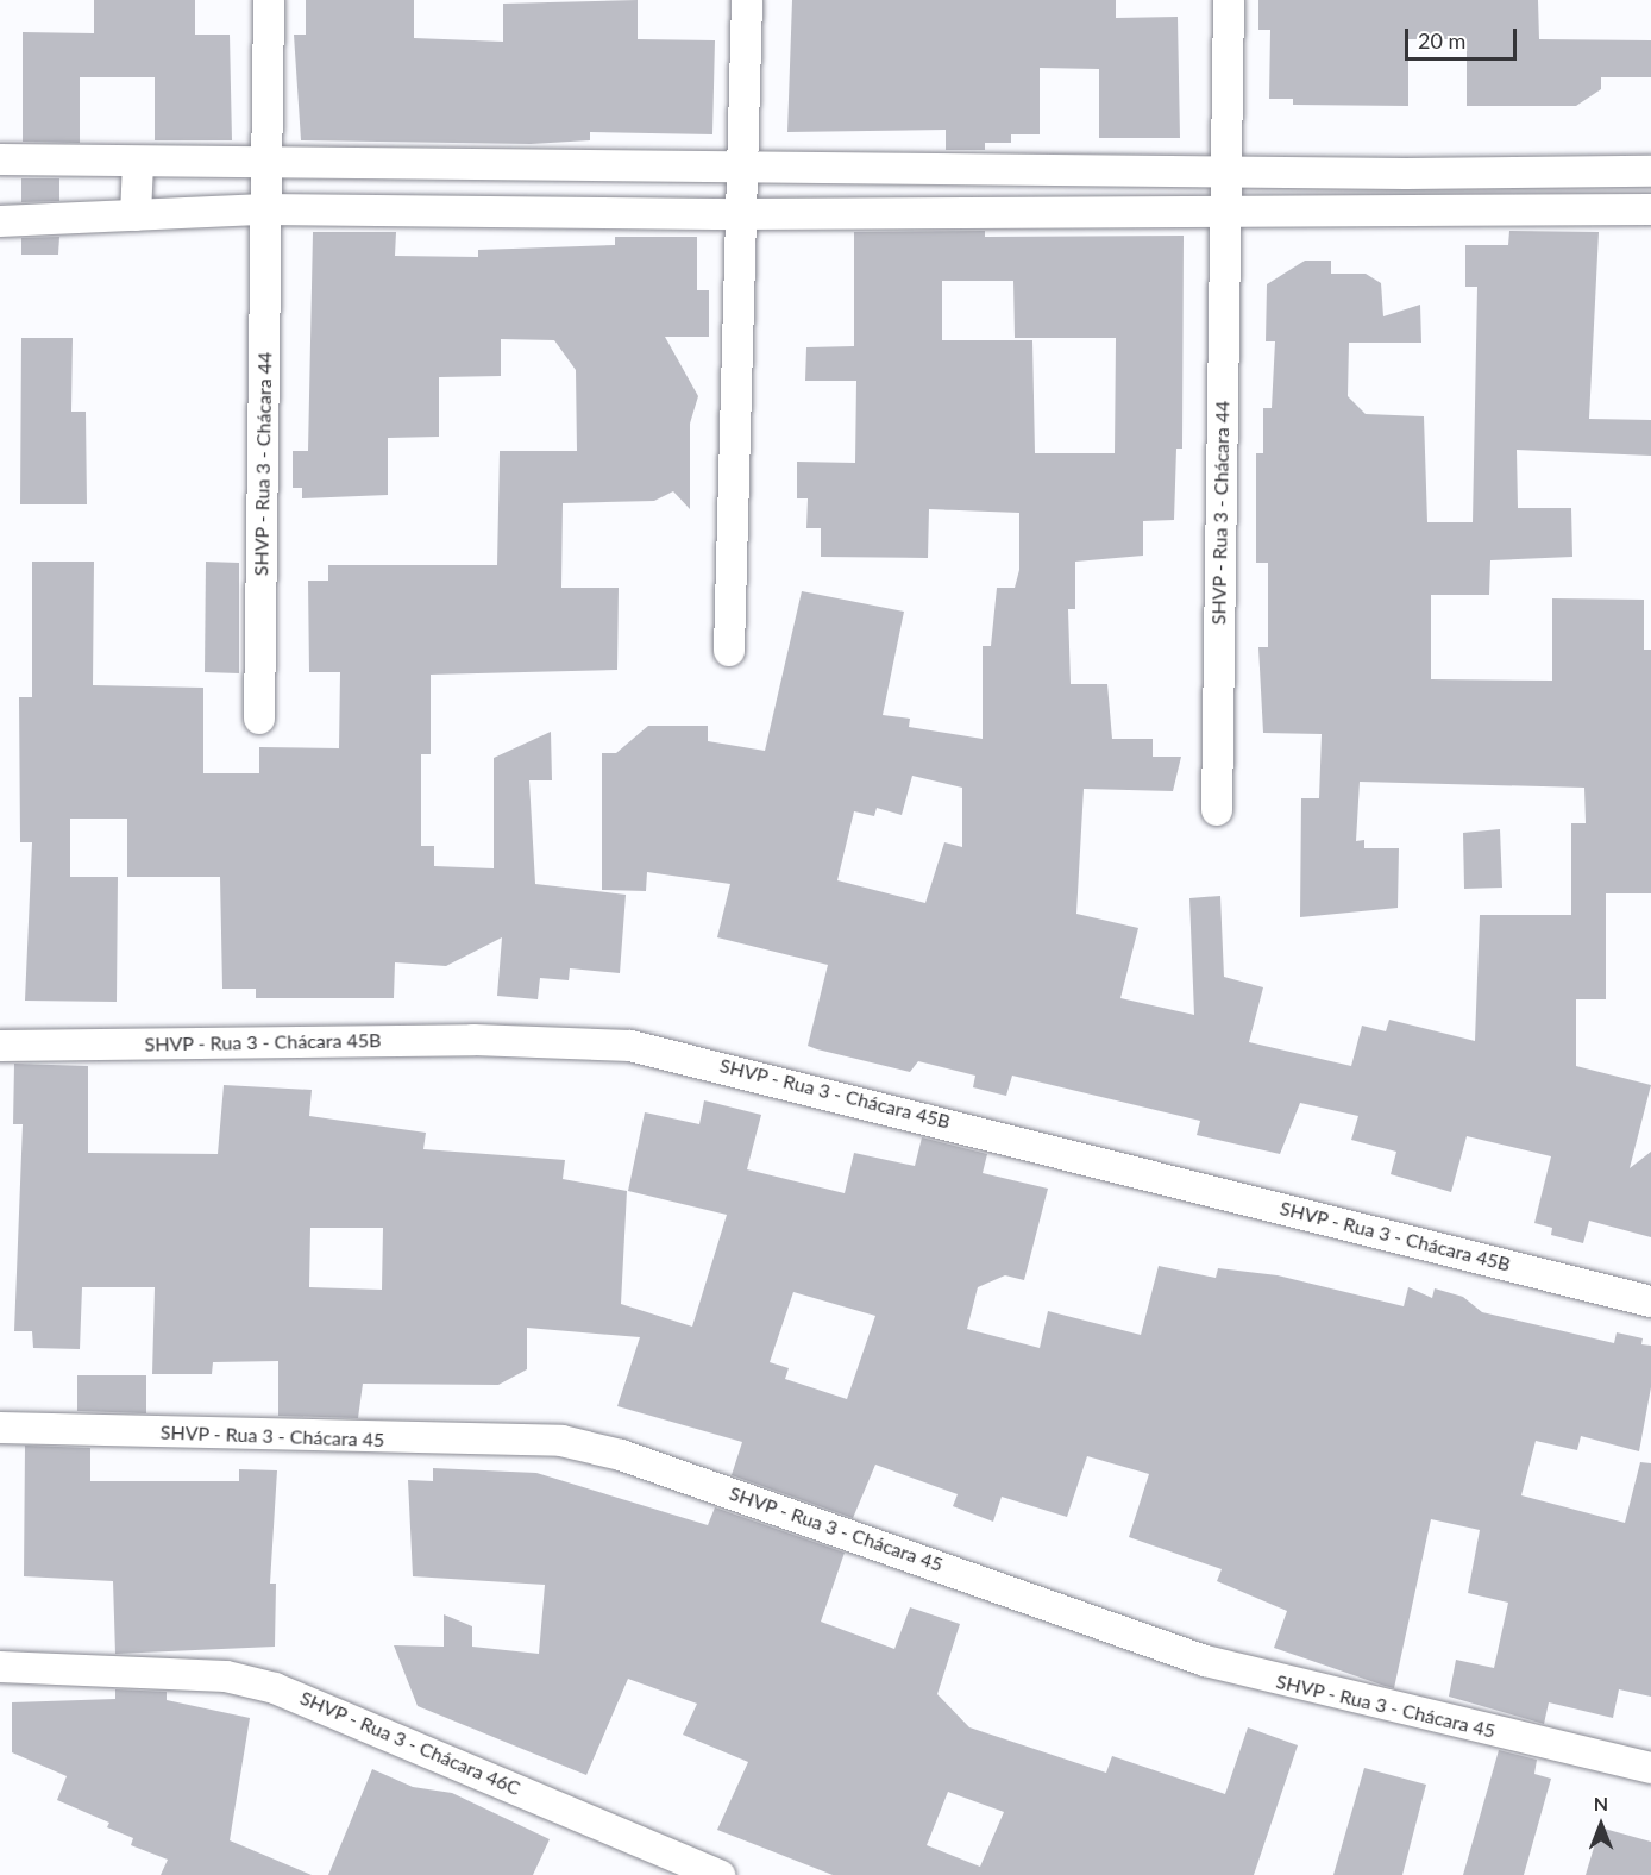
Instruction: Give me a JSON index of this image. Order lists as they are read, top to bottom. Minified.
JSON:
{"streets":{"street":["SHVP - Rua 3 - Chácara 44","SHVP - Rua 3 - Chácara 45B","SHVP - Rua 3 - Chácara 45","SHVP - Rua 3 - Chácara 46C"]},"scale_bar":"20 m","north":"top"}
